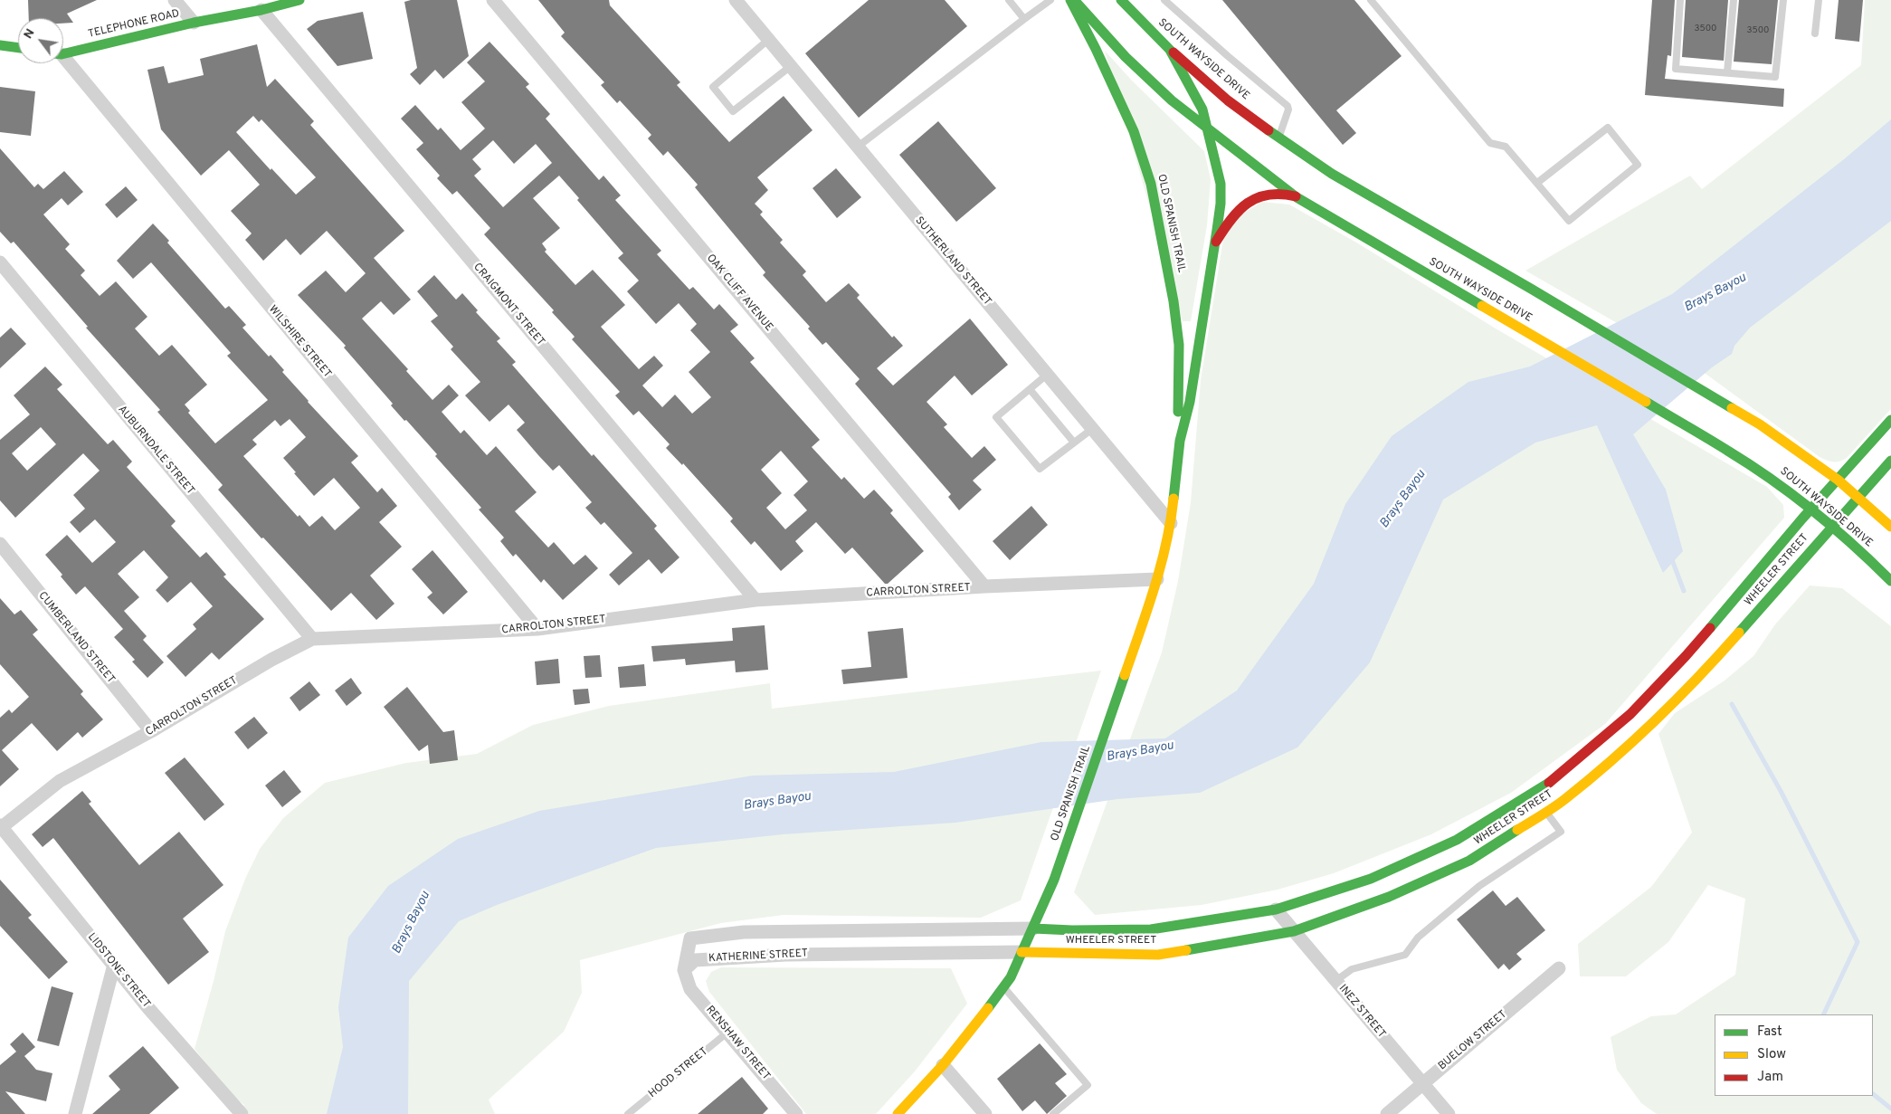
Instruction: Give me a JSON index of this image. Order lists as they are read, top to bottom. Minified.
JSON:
{"streets":{"main road":["TELEPHONE ROAD","SOUTH WAYSIDE DRIVE","OLD SPANISH TRAIL","WHEELER STREET"],"street":["SUTHERLAND STREET","OAK CLIFF AVENUE","CRAIGMONT STREET","WILSHIRE STREET","AUBURNDALE STREET","CARROLTON STREET","CUMBERLAND STREET","KATHERINE STREET","LIDSTONE STREET","INEZ STREET","BUELOW STREET","RENSHAW STREET"],"lane":["HOOD STREET"]},"crossings":[["TELEPHONE ROAD","CRAIGMONT STREET"],["SOUTH WAYSIDE DRIVE","OLD SPANISH TRAIL"],["SOUTH WAYSIDE DRIVE","WHEELER STREET"],["OLD SPANISH TRAIL","SUTHERLAND STREET"],["OLD SPANISH TRAIL","WHEELER STREET"],["OLD SPANISH TRAIL","CARROLTON STREET"],["OLD SPANISH TRAIL","KATHERINE STREET"],["OAK CLIFF AVENUE","CARROLTON STREET"],["CRAIGMONT STREET","CARROLTON STREET"],["WILSHIRE STREET","CARROLTON STREET"],["AUBURNDALE STREET","CARROLTON STREET"],["WHEELER STREET","KATHERINE STREET"],["WHEELER STREET","INEZ STREET"],["CARROLTON STREET","CUMBERLAND STREET"],["CARROLTON STREET","LIDSTONE STREET"],["KATHERINE STREET","RENSHAW STREET"],["INEZ STREET","BUELOW STREET"],["RENSHAW STREET","HOOD STREET"]],"water":["Brays Bayou"],"house_numbers":["3500","3500"],"legend":["Fast","Slow","Jam"],"north":"top left"}
